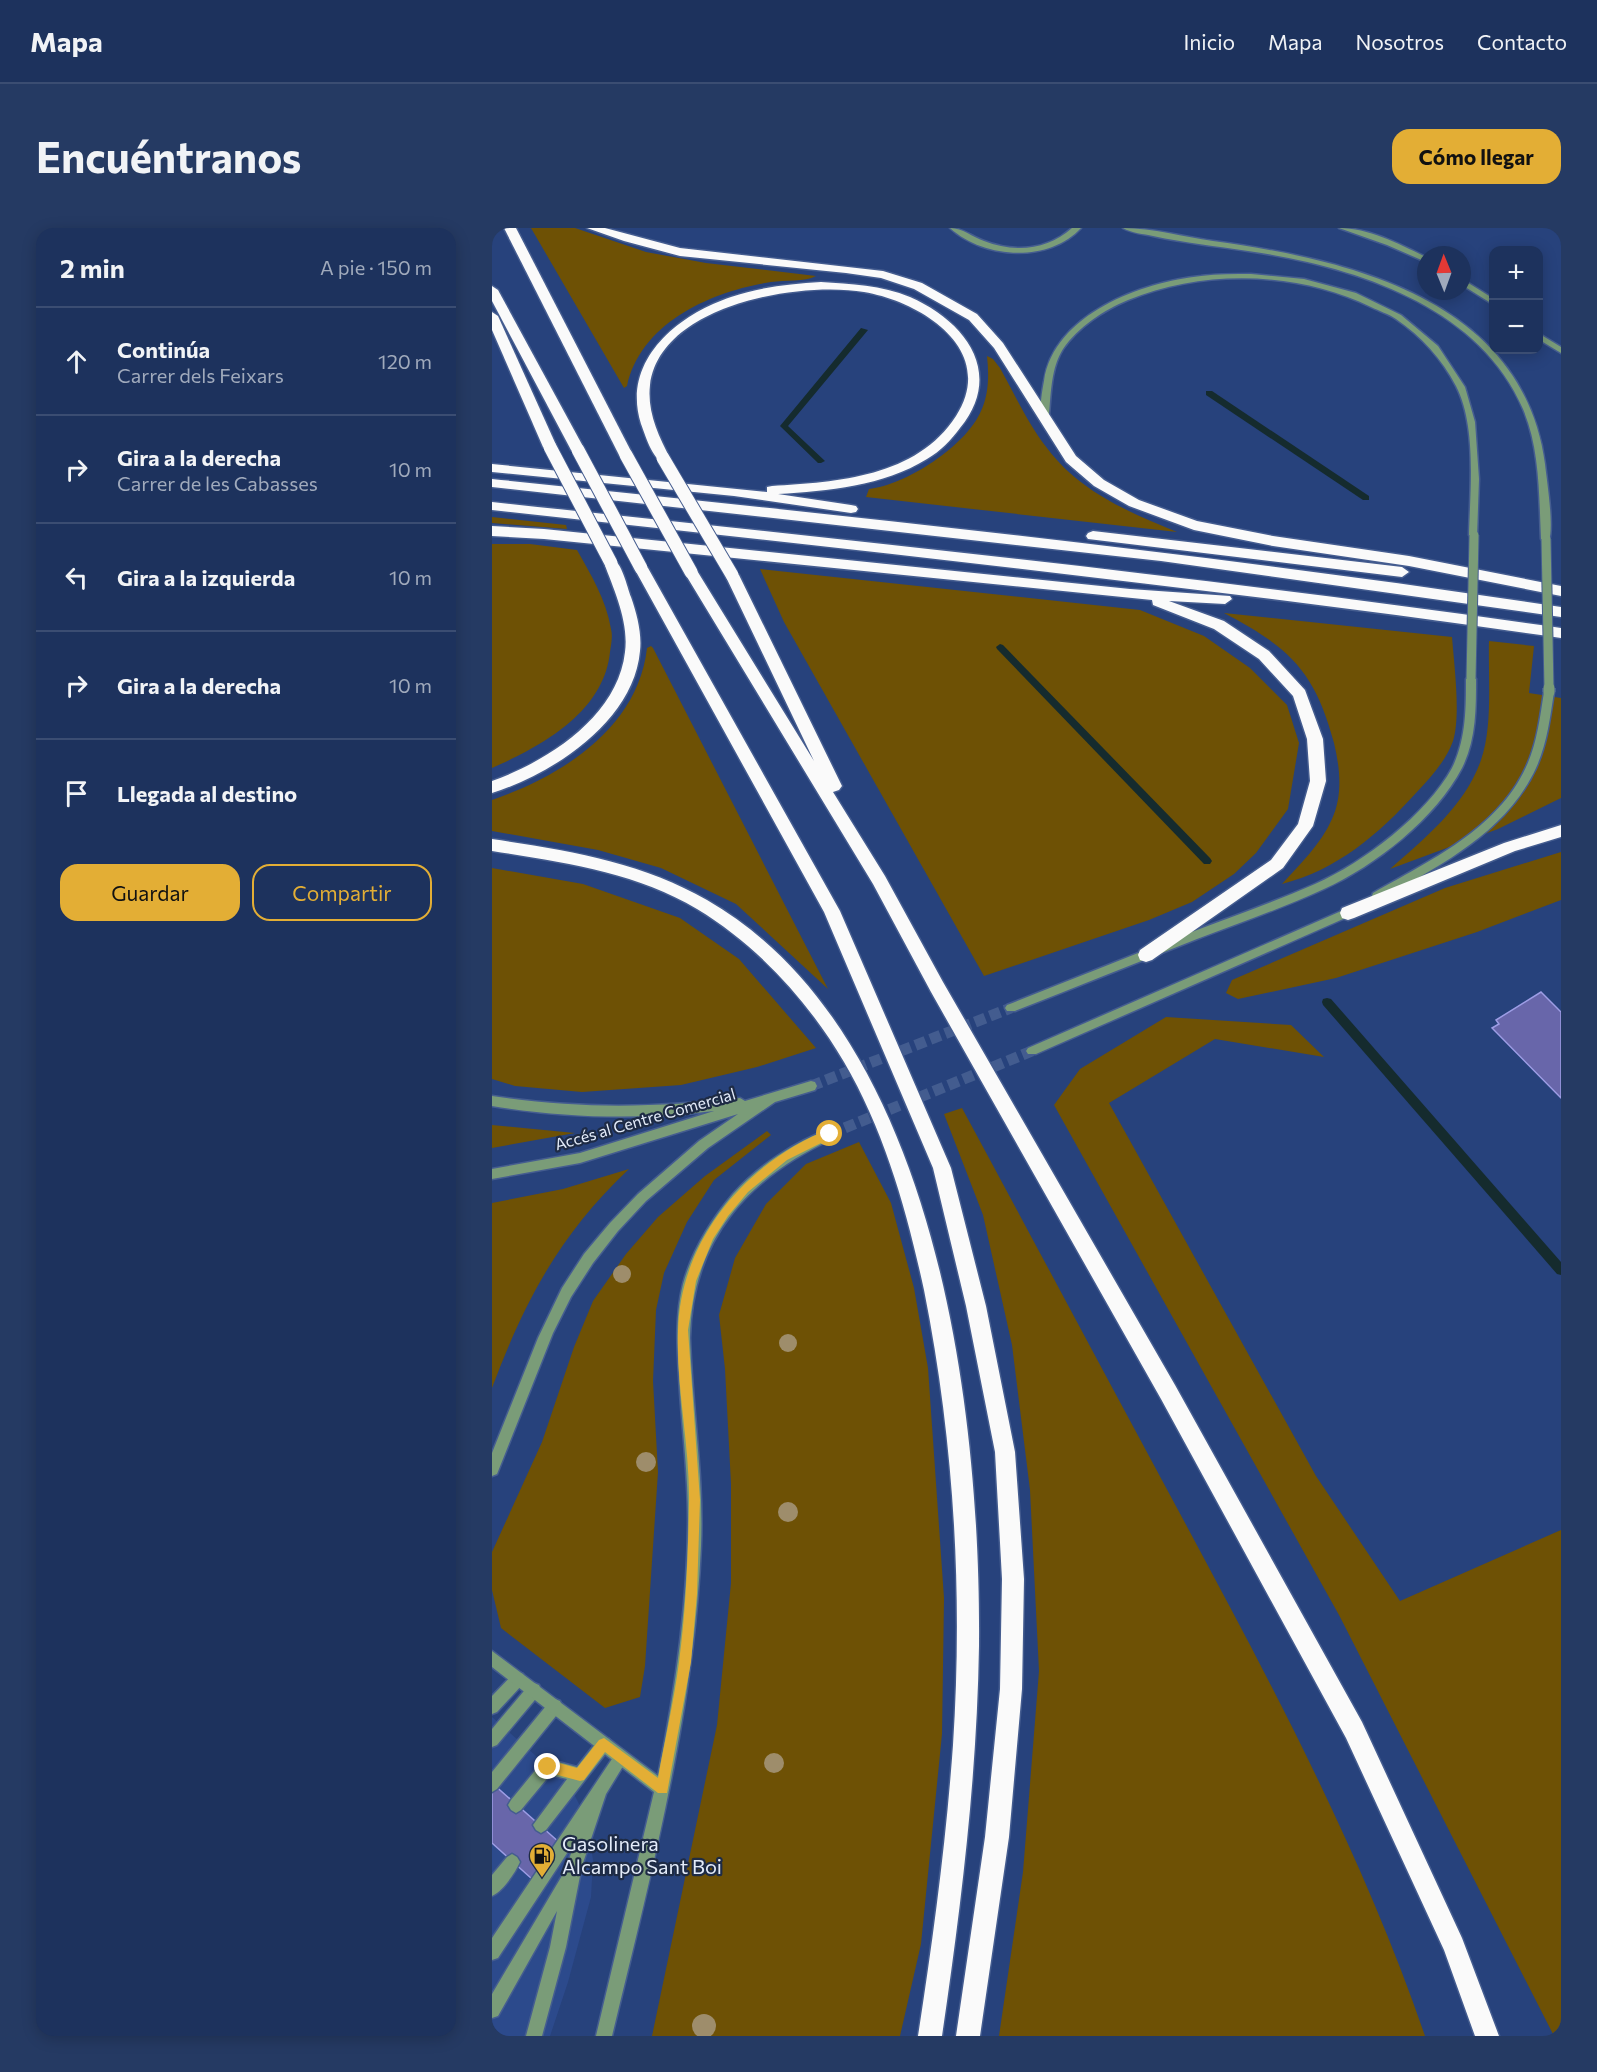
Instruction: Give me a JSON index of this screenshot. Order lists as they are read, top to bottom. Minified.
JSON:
{"streets":{"street":["Accés al Centre Comercial"]},"places":{"fuel station":["Gasolinera Alcampo Sant Boi"]},"north":"top","page":{"header":"Mapa","nav":["Inicio","Mapa","Nosotros","Contacto"],"buttons":["Cómo llegar",["Guardar","Compartir"]],"title":"Encuéntranos","heading":["2 min","A pie · 150 m"],"map_buttons":["+","−"],"list":[["Continúa","Carrer dels Feixars","120 m"],["Gira a la derecha","Carrer de les Cabasses","10 m"],["Gira a la izquierda","10 m"],["Gira a la derecha","10 m"],"Llegada al destino"]}}
